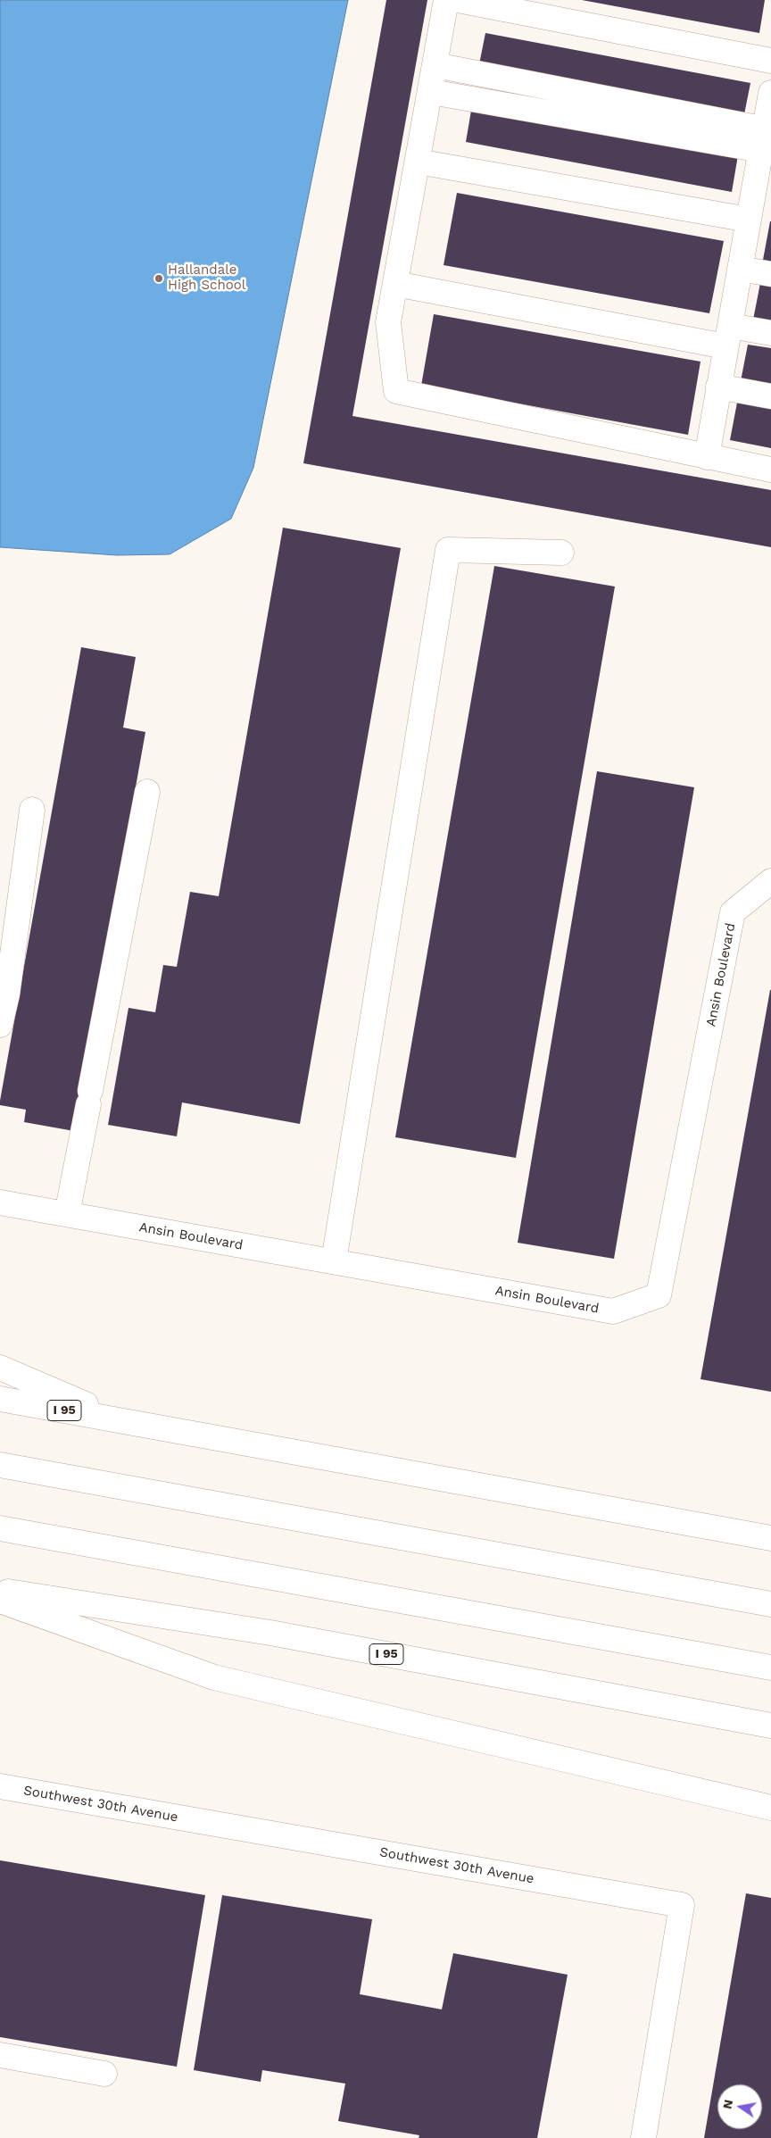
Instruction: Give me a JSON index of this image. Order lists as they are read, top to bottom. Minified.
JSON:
{"streets":{"main road":["Ansin Boulevard","I 95","Southwest 30th Avenue"]},"places":["Hallandale High School"],"north":"left"}
